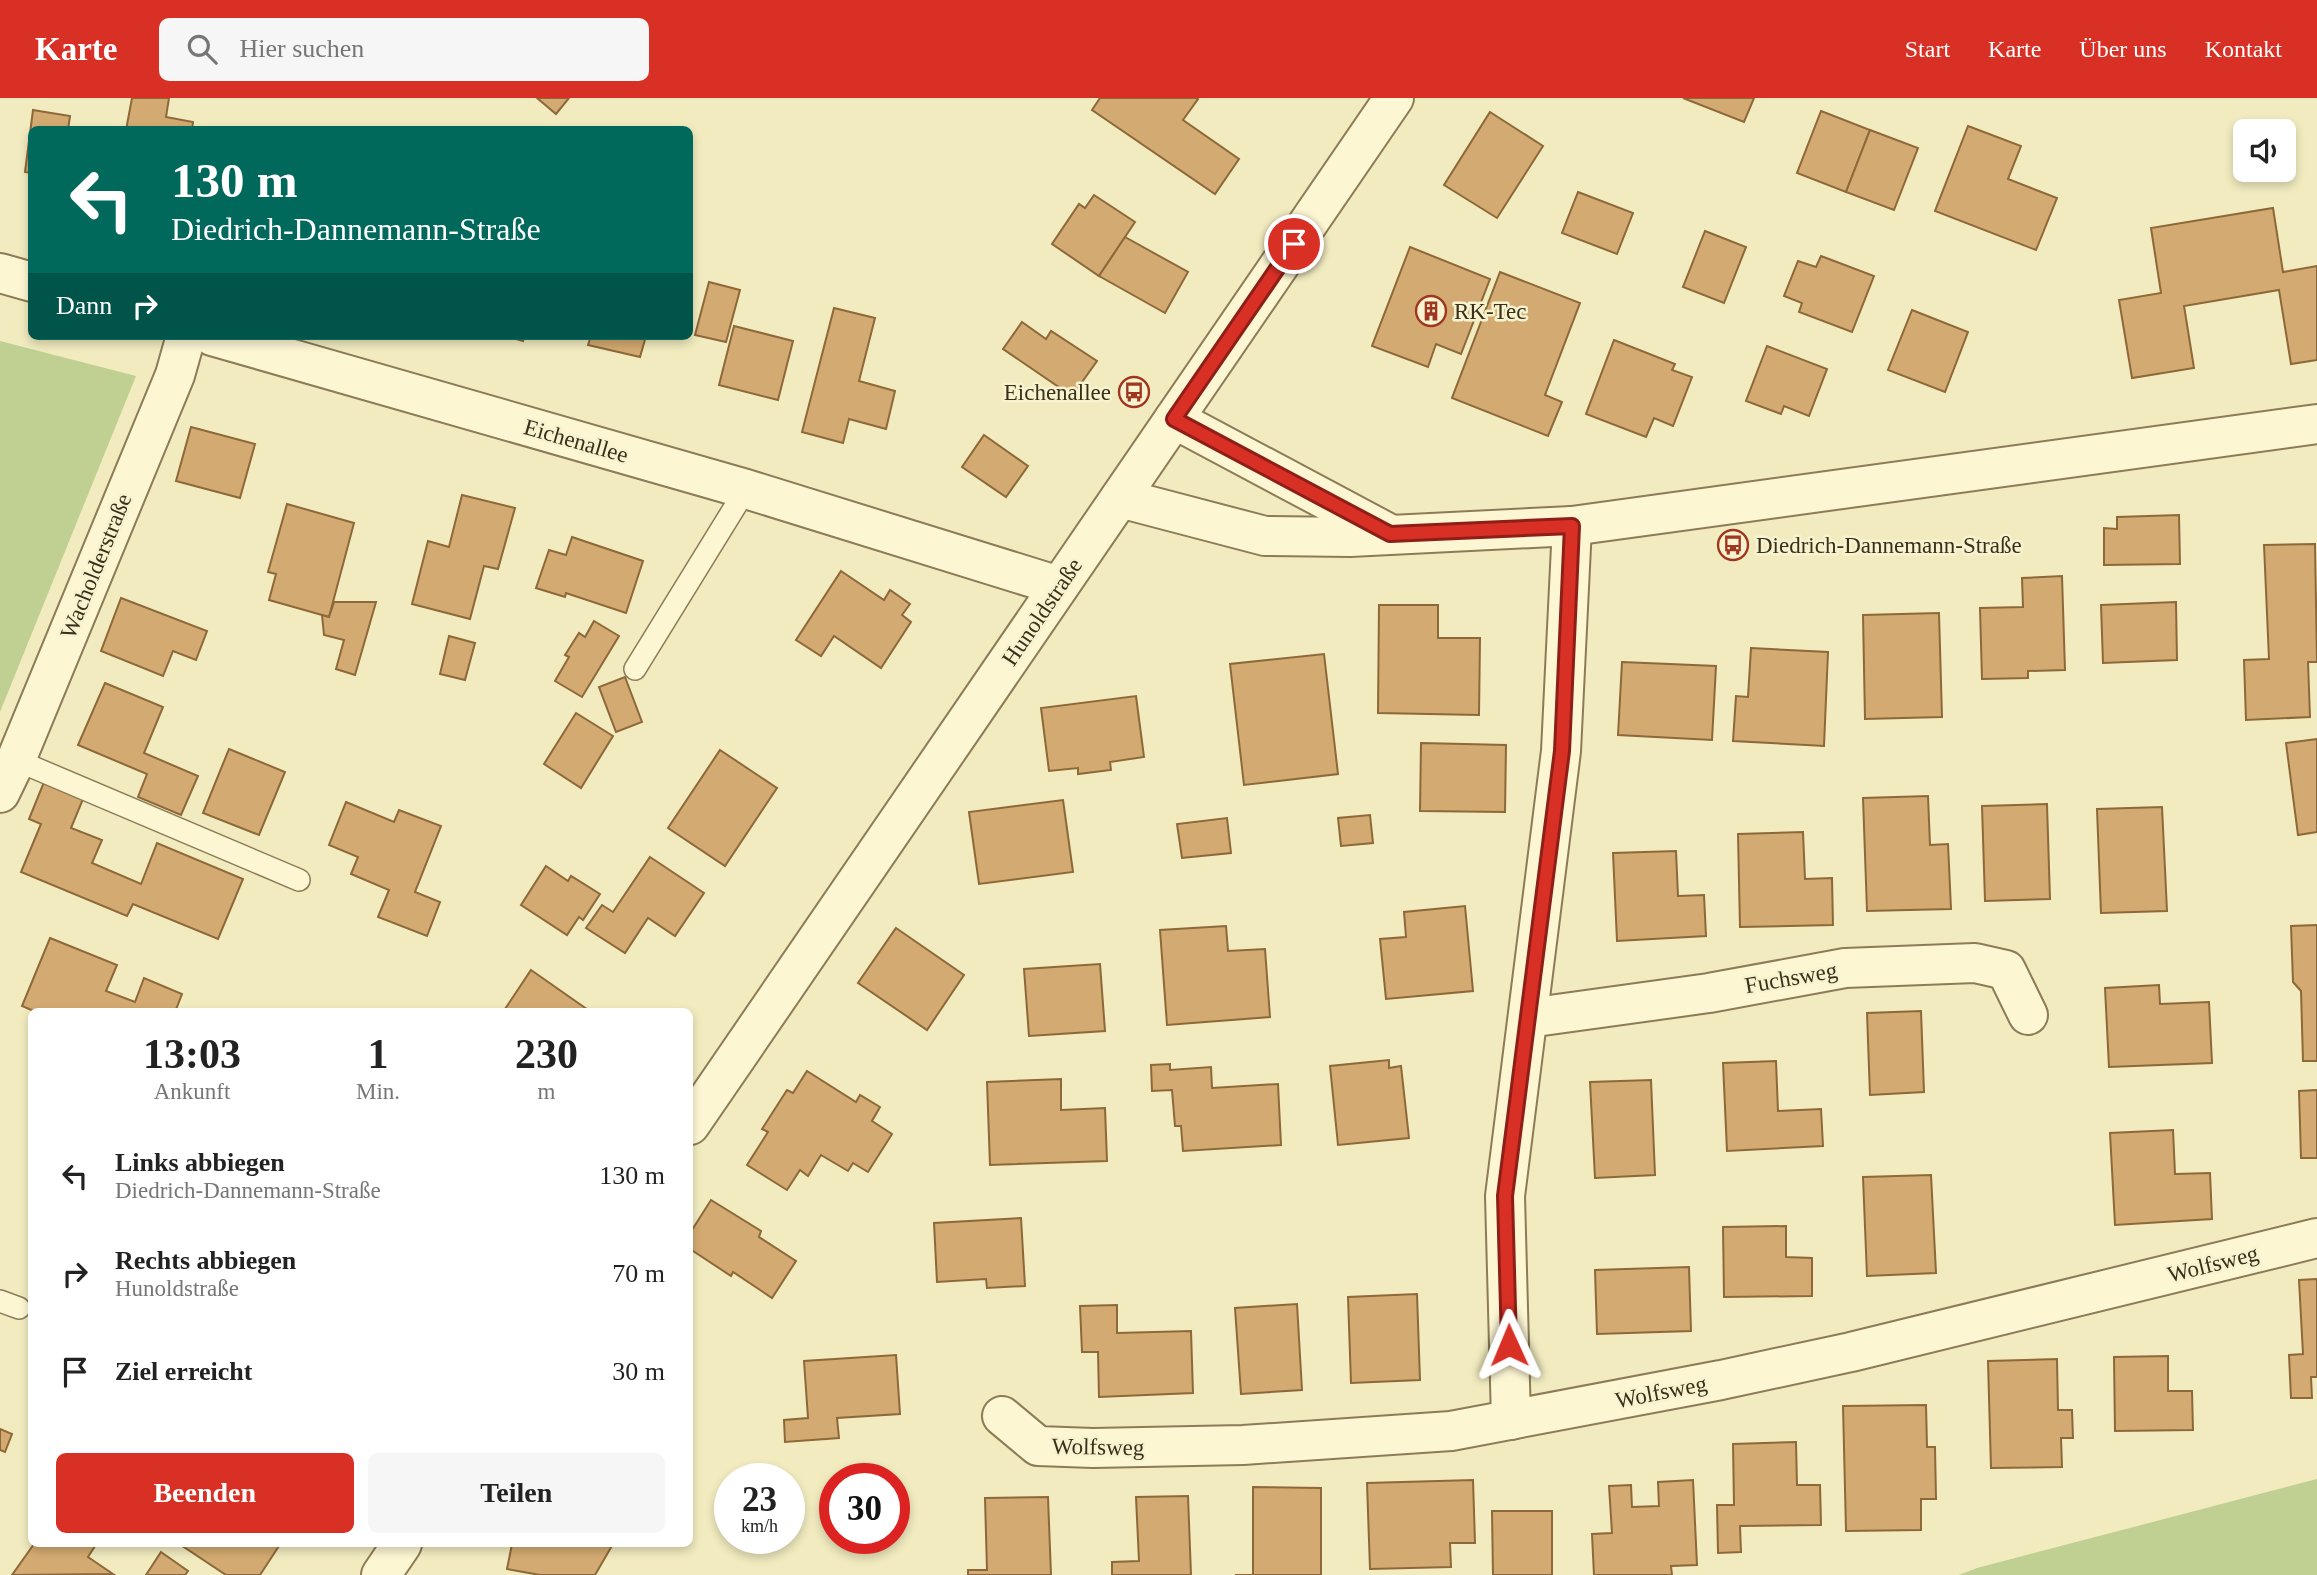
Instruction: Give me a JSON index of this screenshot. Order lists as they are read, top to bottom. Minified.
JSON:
{"streets":{"street":["Eichenallee","Wacholderstraße","Hunoldstraße","Fuchsweg","Wolfsweg"]},"crossings":[["Eichenallee","Hunoldstraße"]],"places":{"building":["RK-Tec"],"bus stop":["Eichenallee","Diedrich-Dannemann-Straße"]},"page":{"header":"Karte","search":"Hier suchen","nav":["Start","Karte","Über uns","Kontakt"],"turn":["130 m","Diedrich-Dannemann-Straße"],"then":"Dann","eta":["13:03","Ankunft","1","Min.","230","m"],"list":[{"name":"Links abbiegen","note":"Diedrich-Dannemann-Straße","value":"130 m"},{"name":"Rechts abbiegen","note":"Hunoldstraße","value":"70 m"},{"name":"Ziel erreicht","value":"30 m"}],"buttons":["Beenden","Teilen"],"speed":"23 km/h","limit":"30"}}
